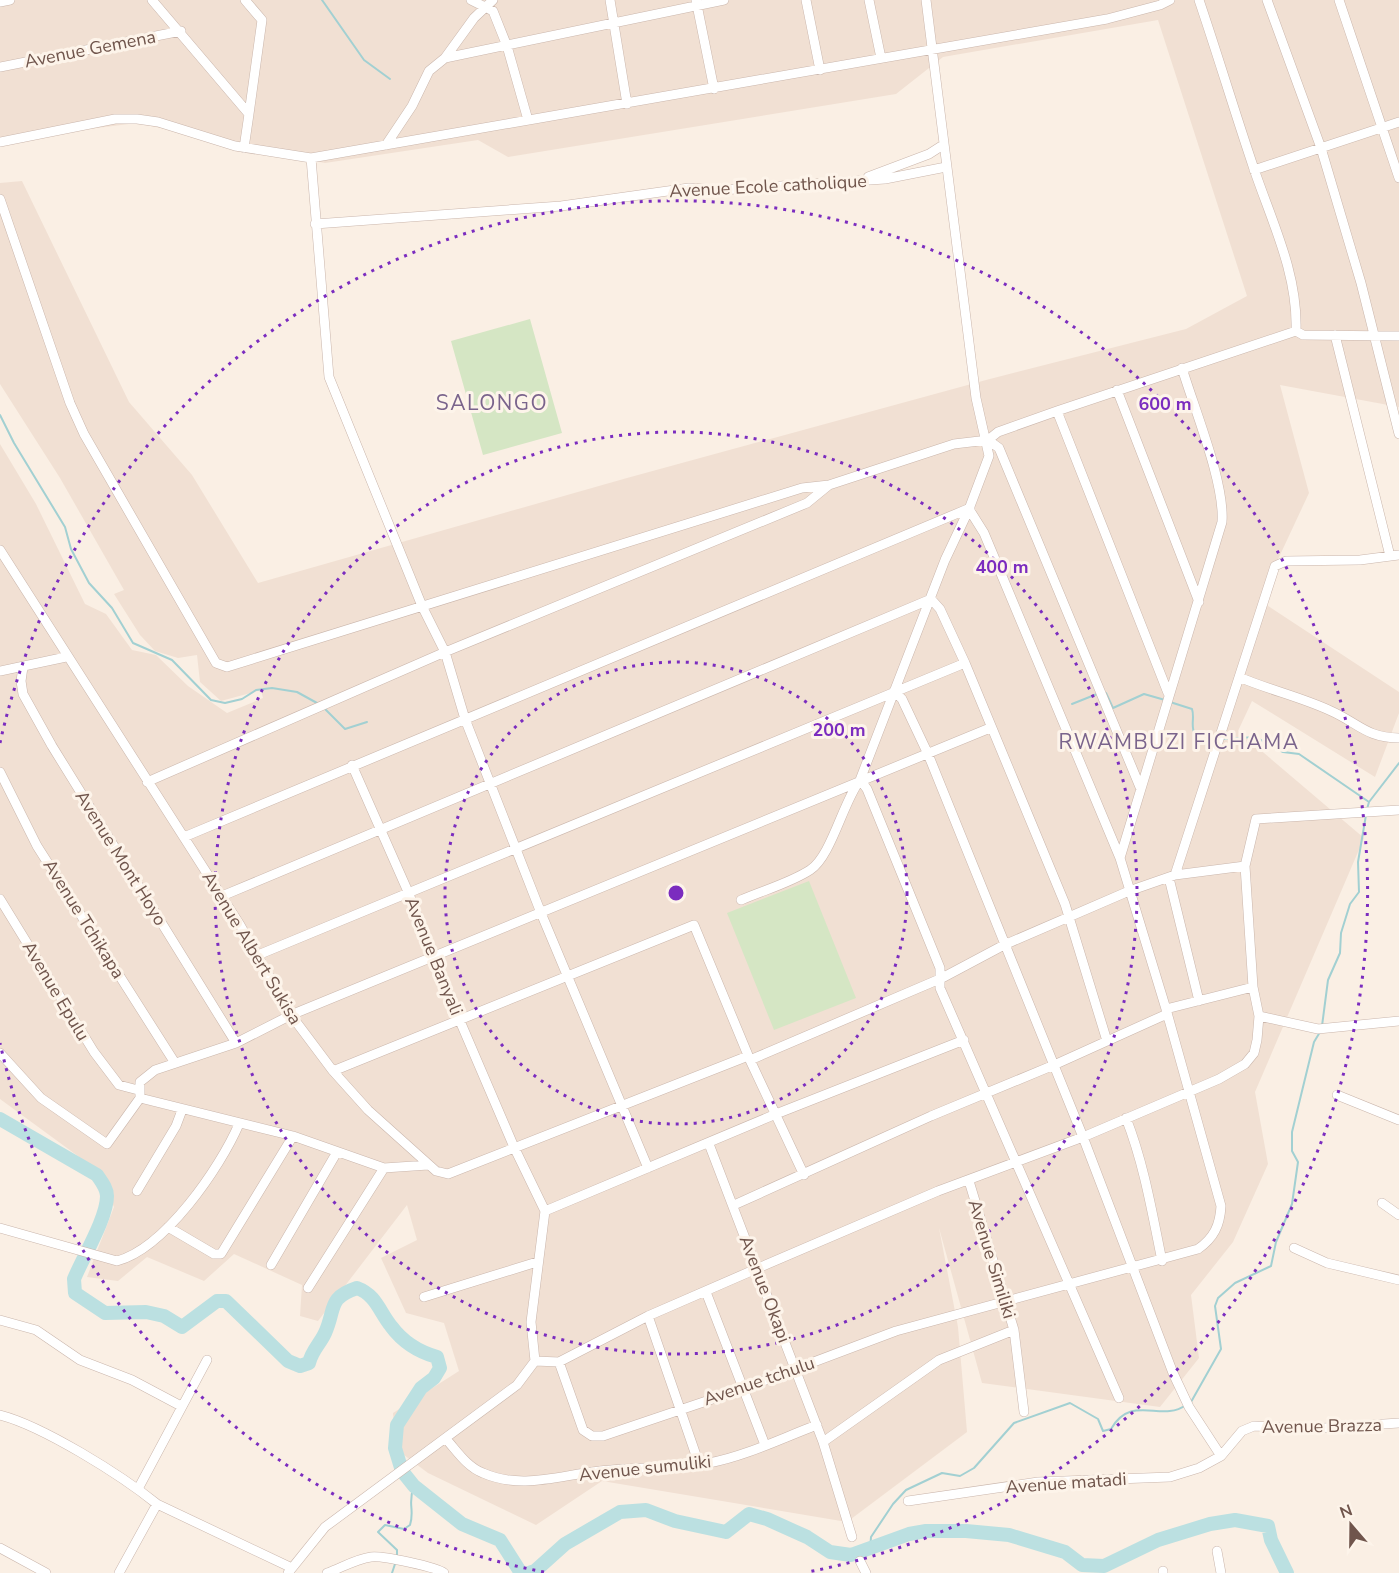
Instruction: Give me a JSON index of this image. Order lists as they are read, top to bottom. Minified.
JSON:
{"streets":{"street":["Avenue Gemena","Avenue Ecole catholique","Avenue Mont Hoyo","Avenue Tchikapa","Avenue Albert Sukisa","Avenue Banyali","Avenue Epulu","Avenue Similiki","Avenue Okapi","Avenue tchulu","Avenue Brazza","Avenue sumuliki","Avenue matadi"]},"crossings":[["Avenue Albert Sukisa","Avenue Banyali"],["Avenue Albert Sukisa","Avenue tchulu"],["Avenue Similiki","Avenue Okapi"],["Avenue Similiki","Avenue tchulu"],["Avenue Okapi","Avenue tchulu"],["Avenue Okapi","Avenue sumuliki"],["Avenue Brazza","Avenue matadi"]],"districts":["SALONGO","RWAMBUZI FICHAMA"],"north":"top","rings":["600 m","400 m","200 m"]}
